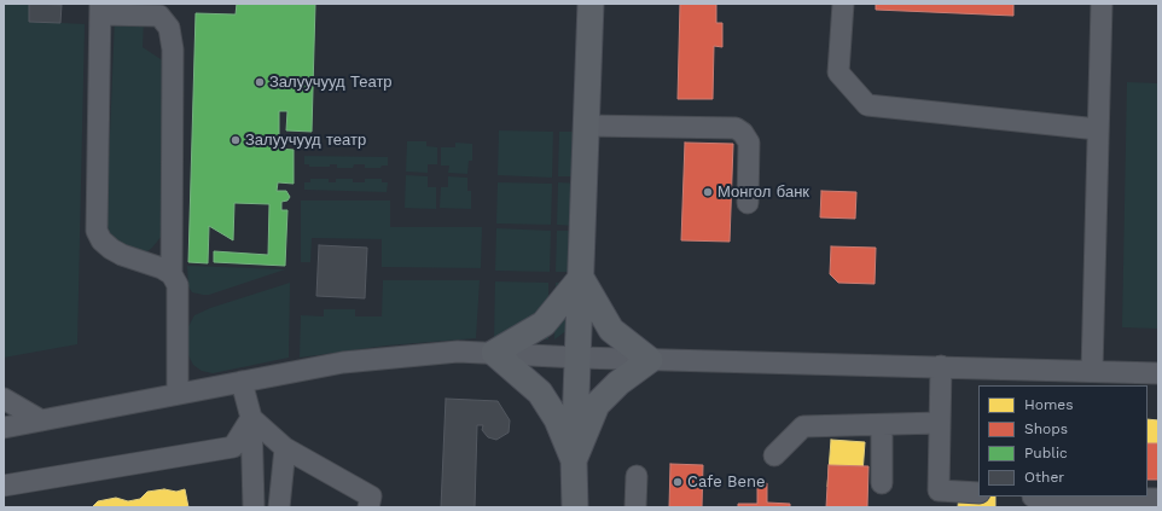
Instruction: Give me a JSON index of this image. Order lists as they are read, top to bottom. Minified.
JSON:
{"places":["Залуучууд Театр","Залуучууд театр","Монгол банк","Cafe Bene"],"legend":["Homes","Shops","Public","Other"]}
